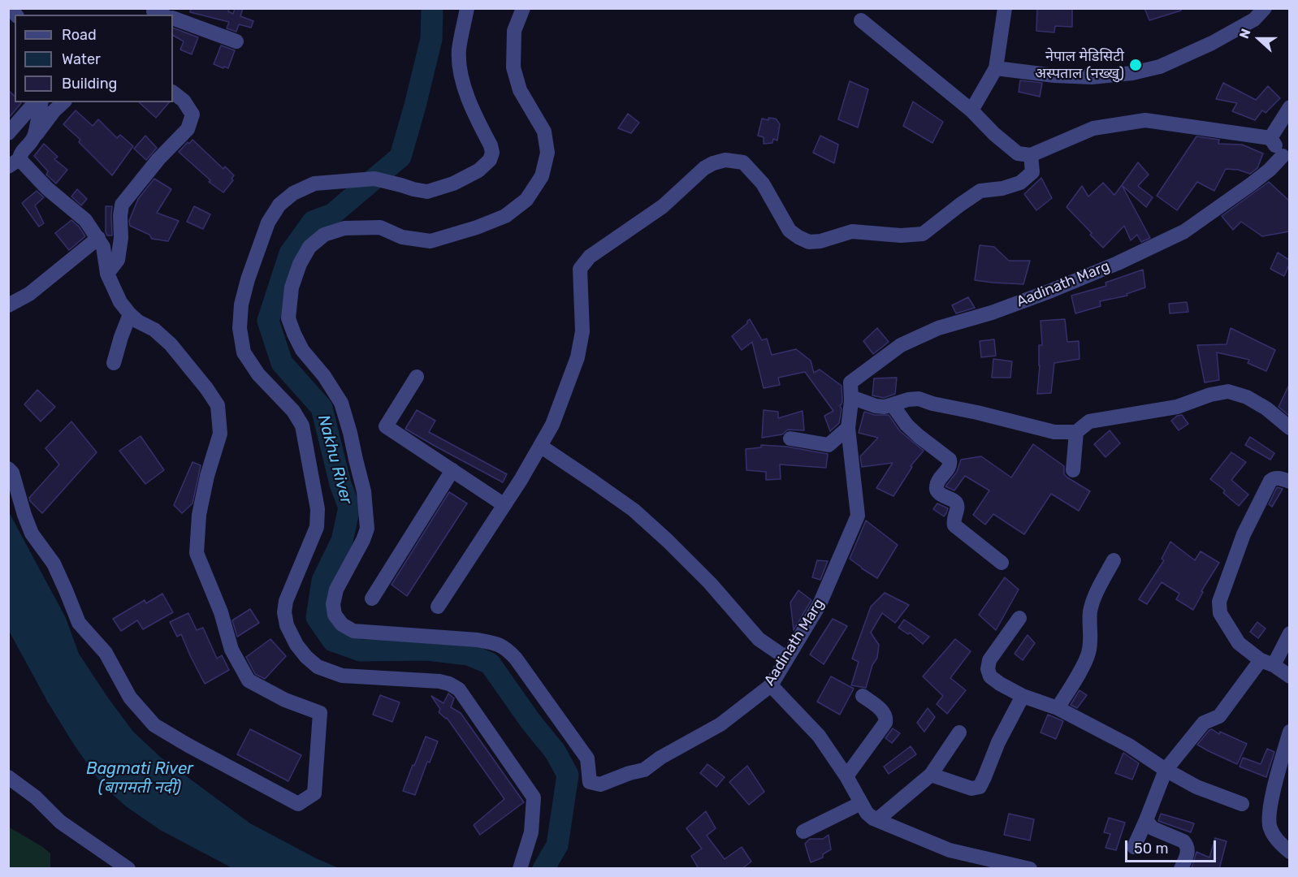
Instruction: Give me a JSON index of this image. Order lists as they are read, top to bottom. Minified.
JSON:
{"streets":{"street":["Aadinath Marg"]},"water":["Nakhu River","Bagmati River (बागमती नदी)"],"places":["नेपाल मेडिसिटी अस्पताल (नख्खु)"],"legend":["Road","Water","Building"],"scale_bar":"50 m","north":"left"}
